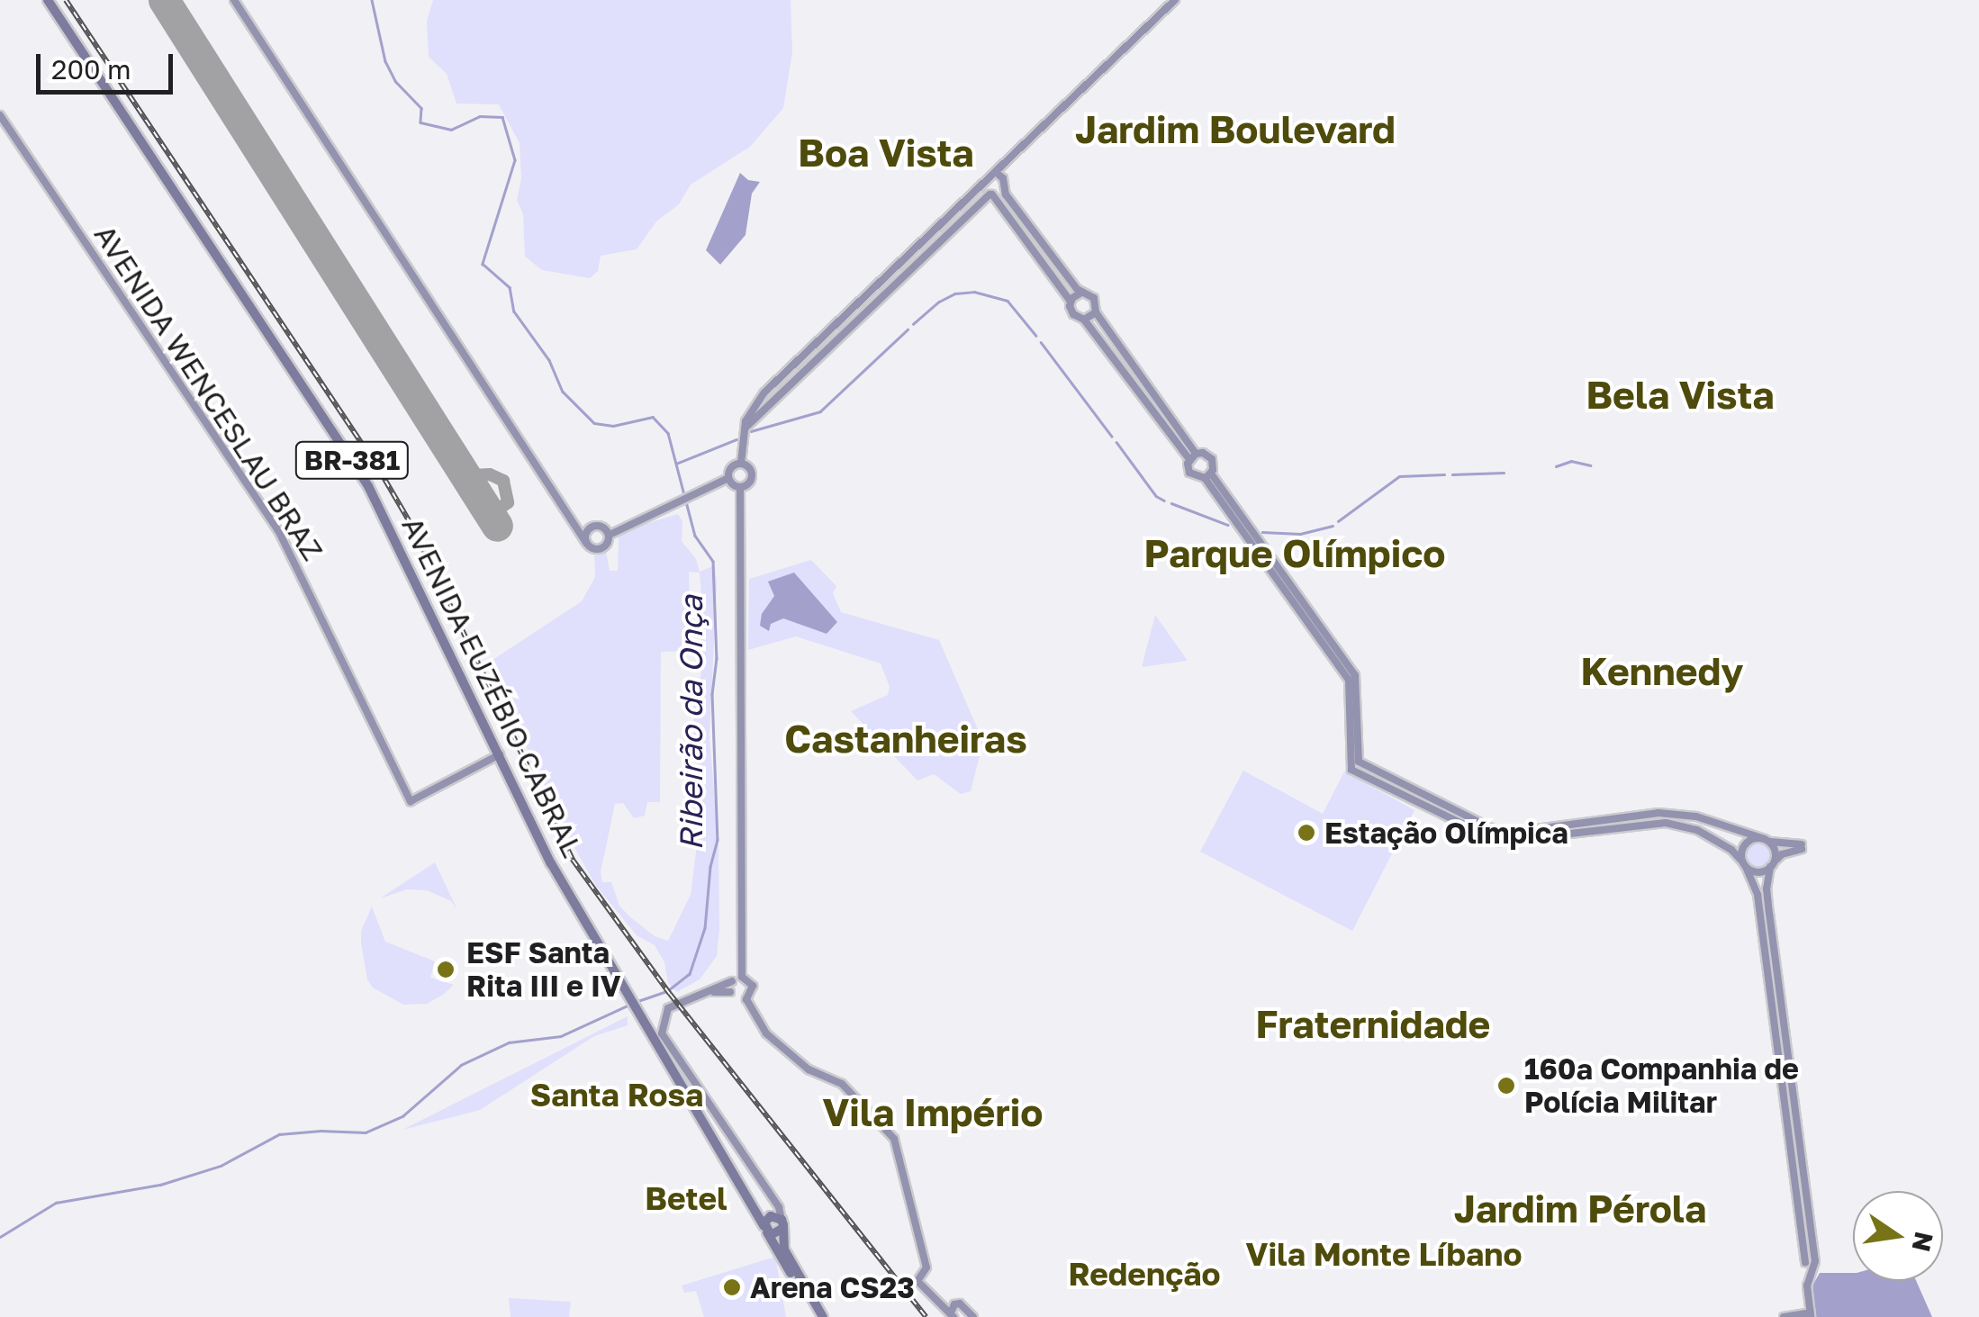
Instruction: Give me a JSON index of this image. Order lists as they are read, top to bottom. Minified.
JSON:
{"streets":{"main road":["BR-381","AVENIDA EUZÉBIO CABRAL"],"street":["AVENIDA WENCESLAU BRAZ"]},"crossings":[["AVENIDA WENCESLAU BRAZ","AVENIDA EUZÉBIO CABRAL"],["BR-381","AVENIDA EUZÉBIO CABRAL"]],"districts":["Jardim Boulevard","Boa Vista","Bela Vista","Parque Olímpico","Kennedy","Castanheiras","Fraternidade","Santa Rosa","Vila Império","Betel","Jardim Pérola","Vila Monte Líbano","Redenção"],"water":["Ribeirão da Onça"],"places":["Estação Olímpica","ESF Santa Rita III e IV","160ª Companhia de Polícia Militar","Arena CS23"],"scale_bar":"200 m","north":"right"}
